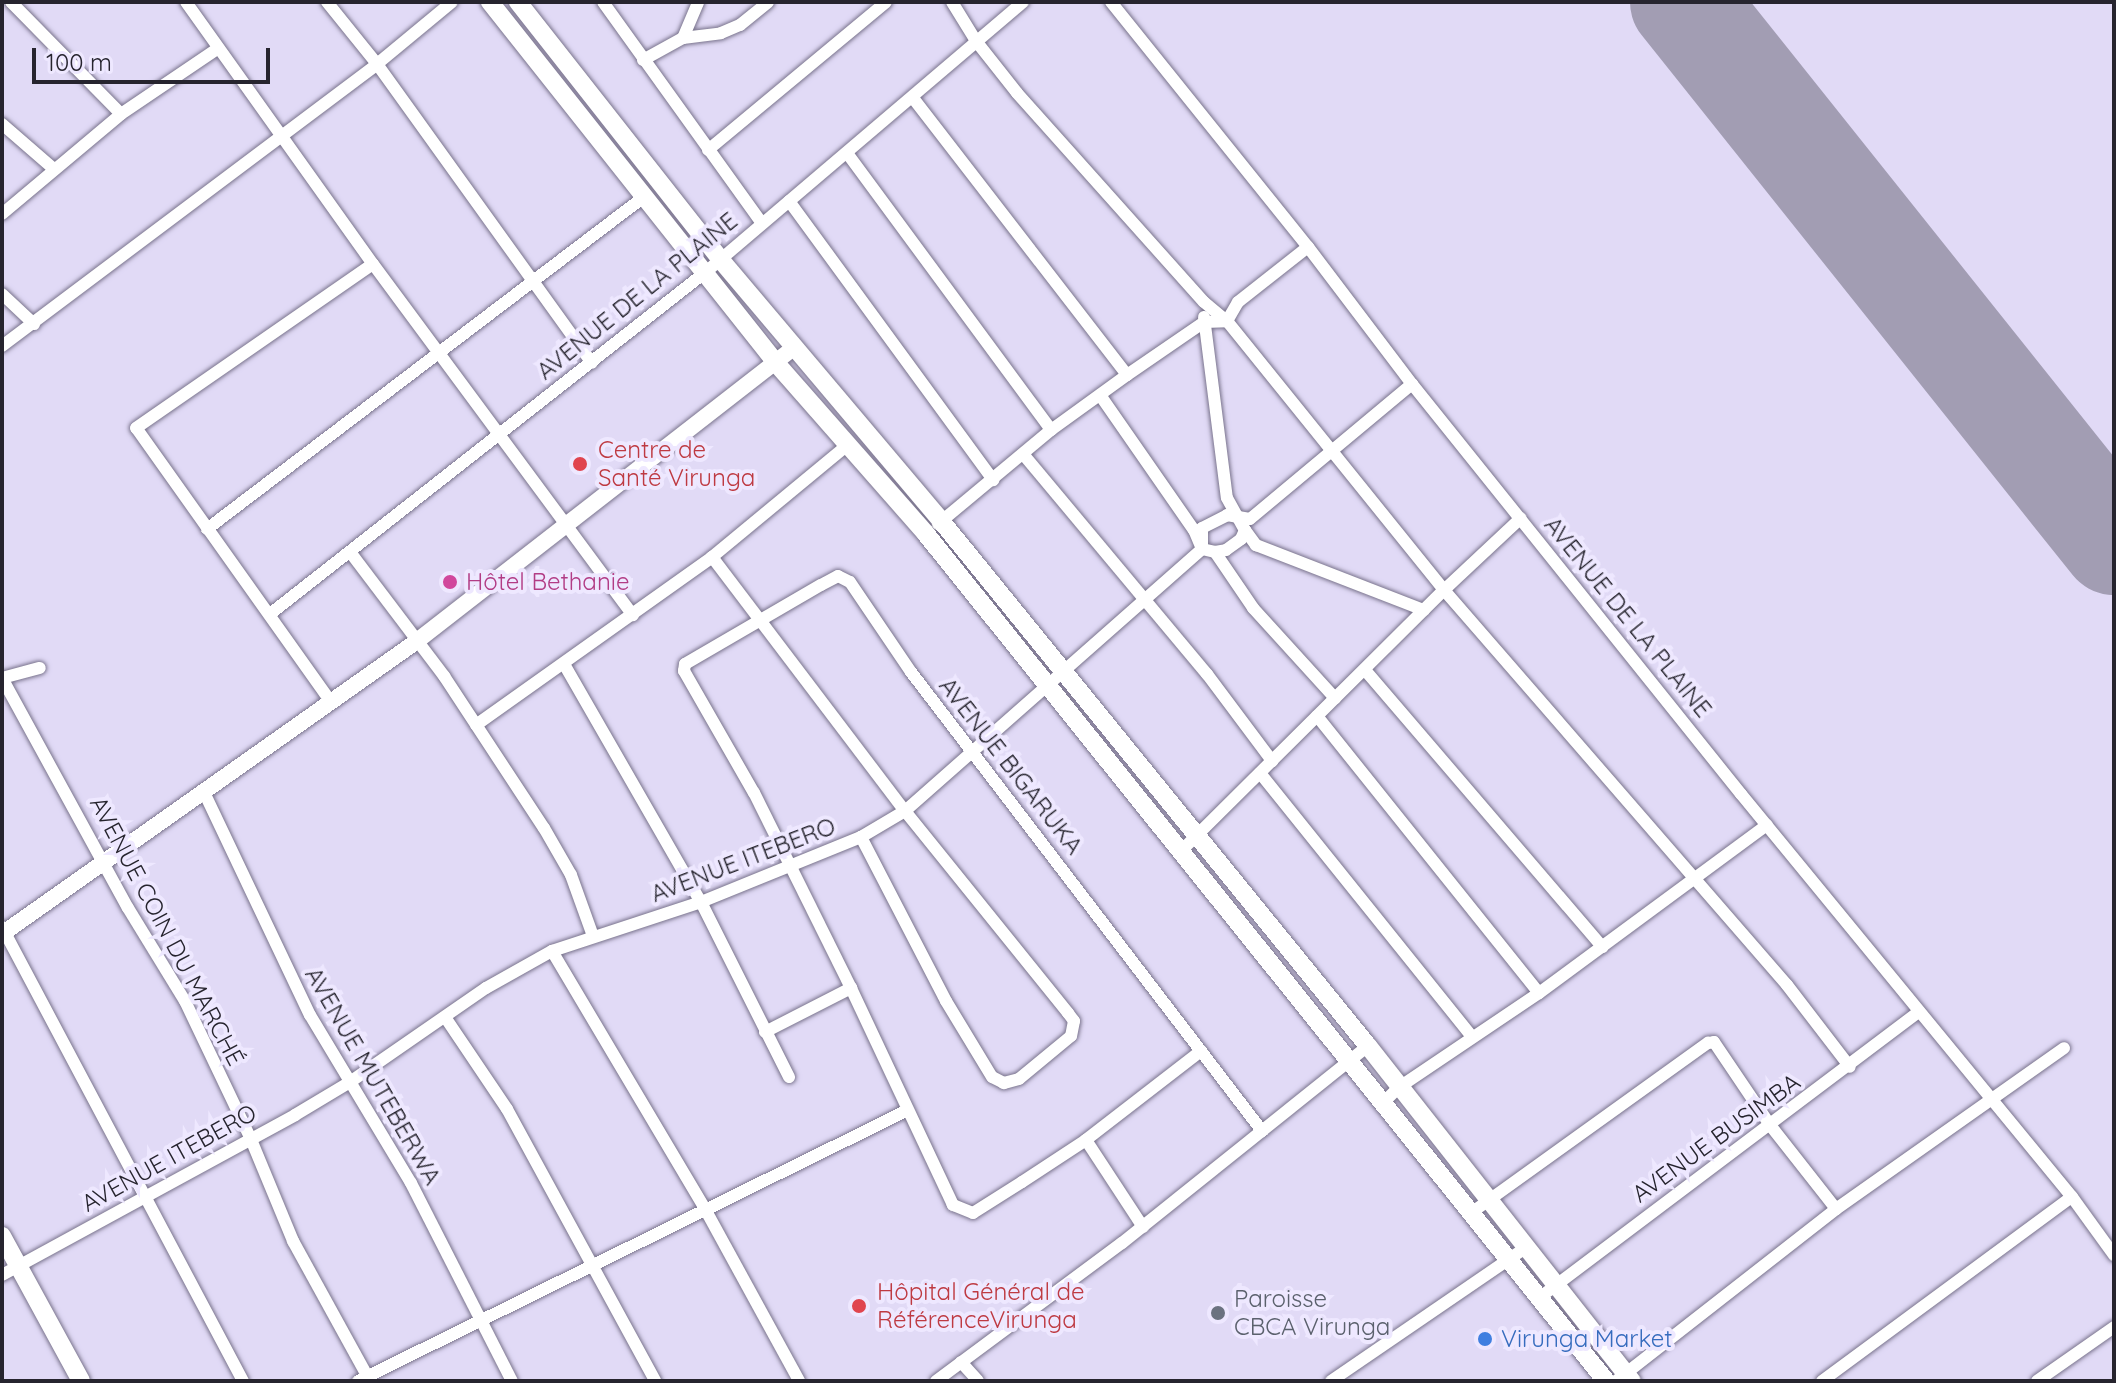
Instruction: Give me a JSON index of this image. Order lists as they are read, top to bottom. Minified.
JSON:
{"streets":{"street":["AVENUE DE LA PLAINE","AVENUE BIGARUKA","AVENUE ITEBERO","AVENUE COIN DU MARCHÉ","AVENUE MUTEBERWA","AVENUE BUSIMBA"]},"crossings":[["AVENUE DE LA PLAINE","AVENUE ITEBERO"],["AVENUE DE LA PLAINE","AVENUE BUSIMBA"],["AVENUE BIGARUKA","AVENUE ITEBERO"],["AVENUE ITEBERO","AVENUE COIN DU MARCHÉ"],["AVENUE ITEBERO","AVENUE MUTEBERWA"]],"places":["Centre de Santé Virunga","Hôtel Bethanie","Hôpital Général de RéférenceVirunga","Paroisse CBCA Virunga","Virunga Market"],"scale_bar":"100 m"}
